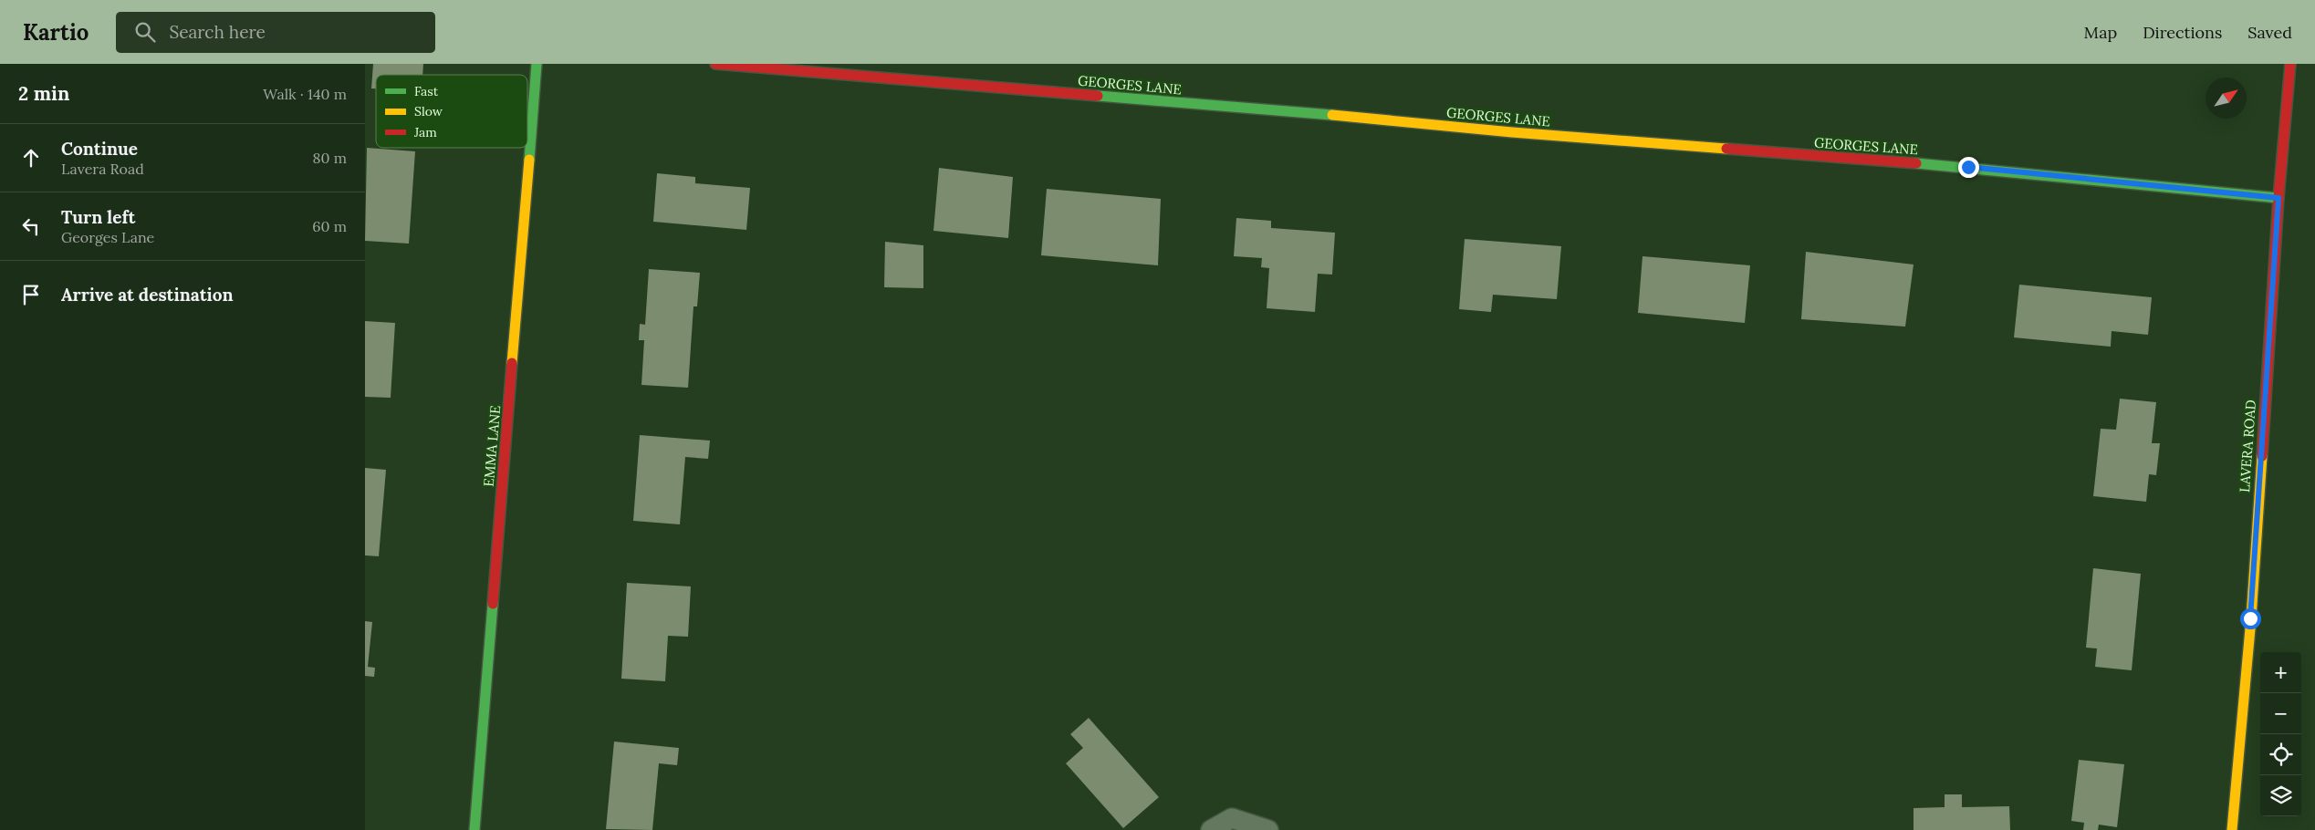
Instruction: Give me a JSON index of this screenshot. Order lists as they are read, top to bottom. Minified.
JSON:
{"streets":{"street":["GEORGES LANE","EMMA LANE","LAVERA ROAD"]},"crossings":[["GEORGES LANE","LAVERA ROAD"]],"legend":["Fast","Slow","Jam"],"north":"top right","page":{"header":"Kartio","search":"Search here","nav":["Map","Directions","Saved"],"heading":["2 min","Walk · 140 m"],"list":[["Continue","Lavera Road","80 m"],["Turn left","Georges Lane","60 m"],"Arrive at destination"],"map_buttons":["+","−"]}}
